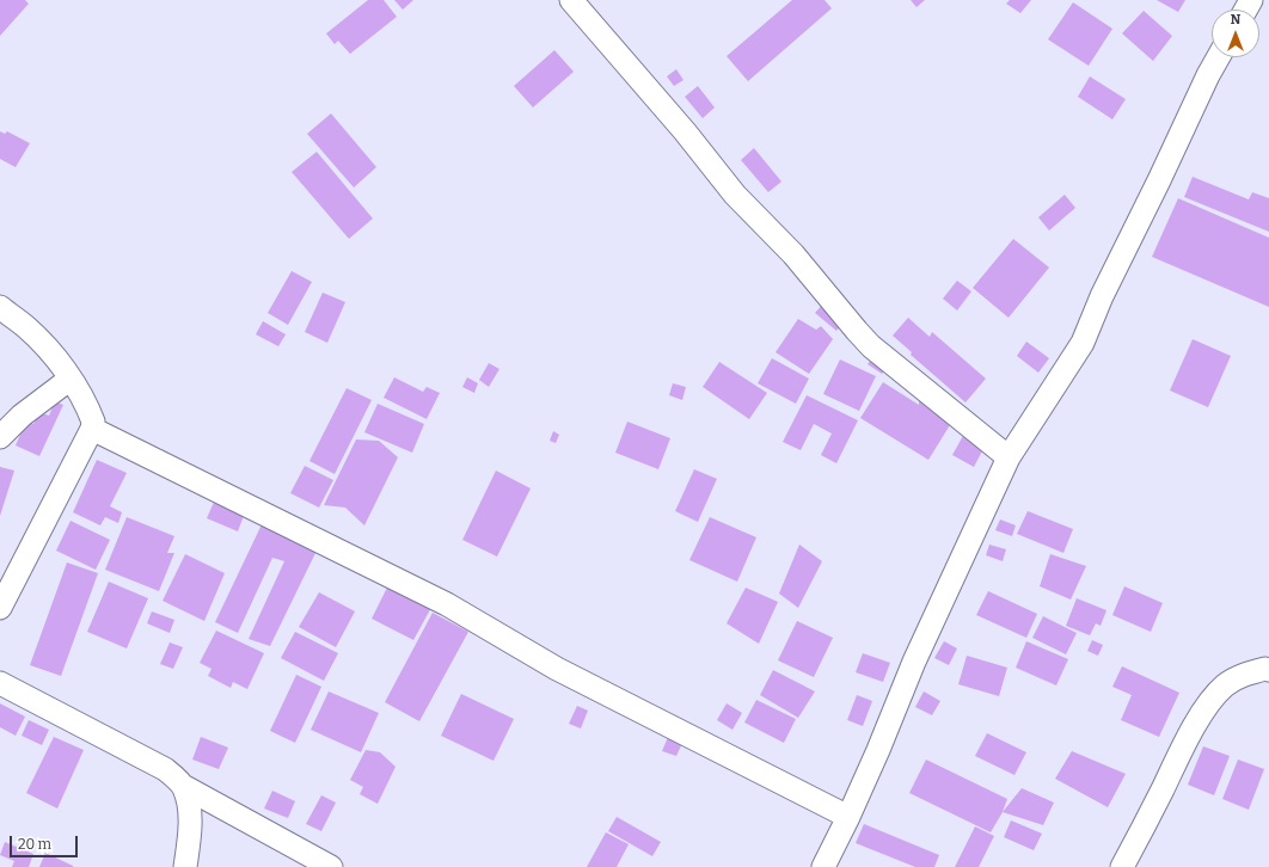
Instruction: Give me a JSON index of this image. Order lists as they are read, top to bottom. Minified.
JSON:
{"scale_bar":"20 m","north":"top"}
